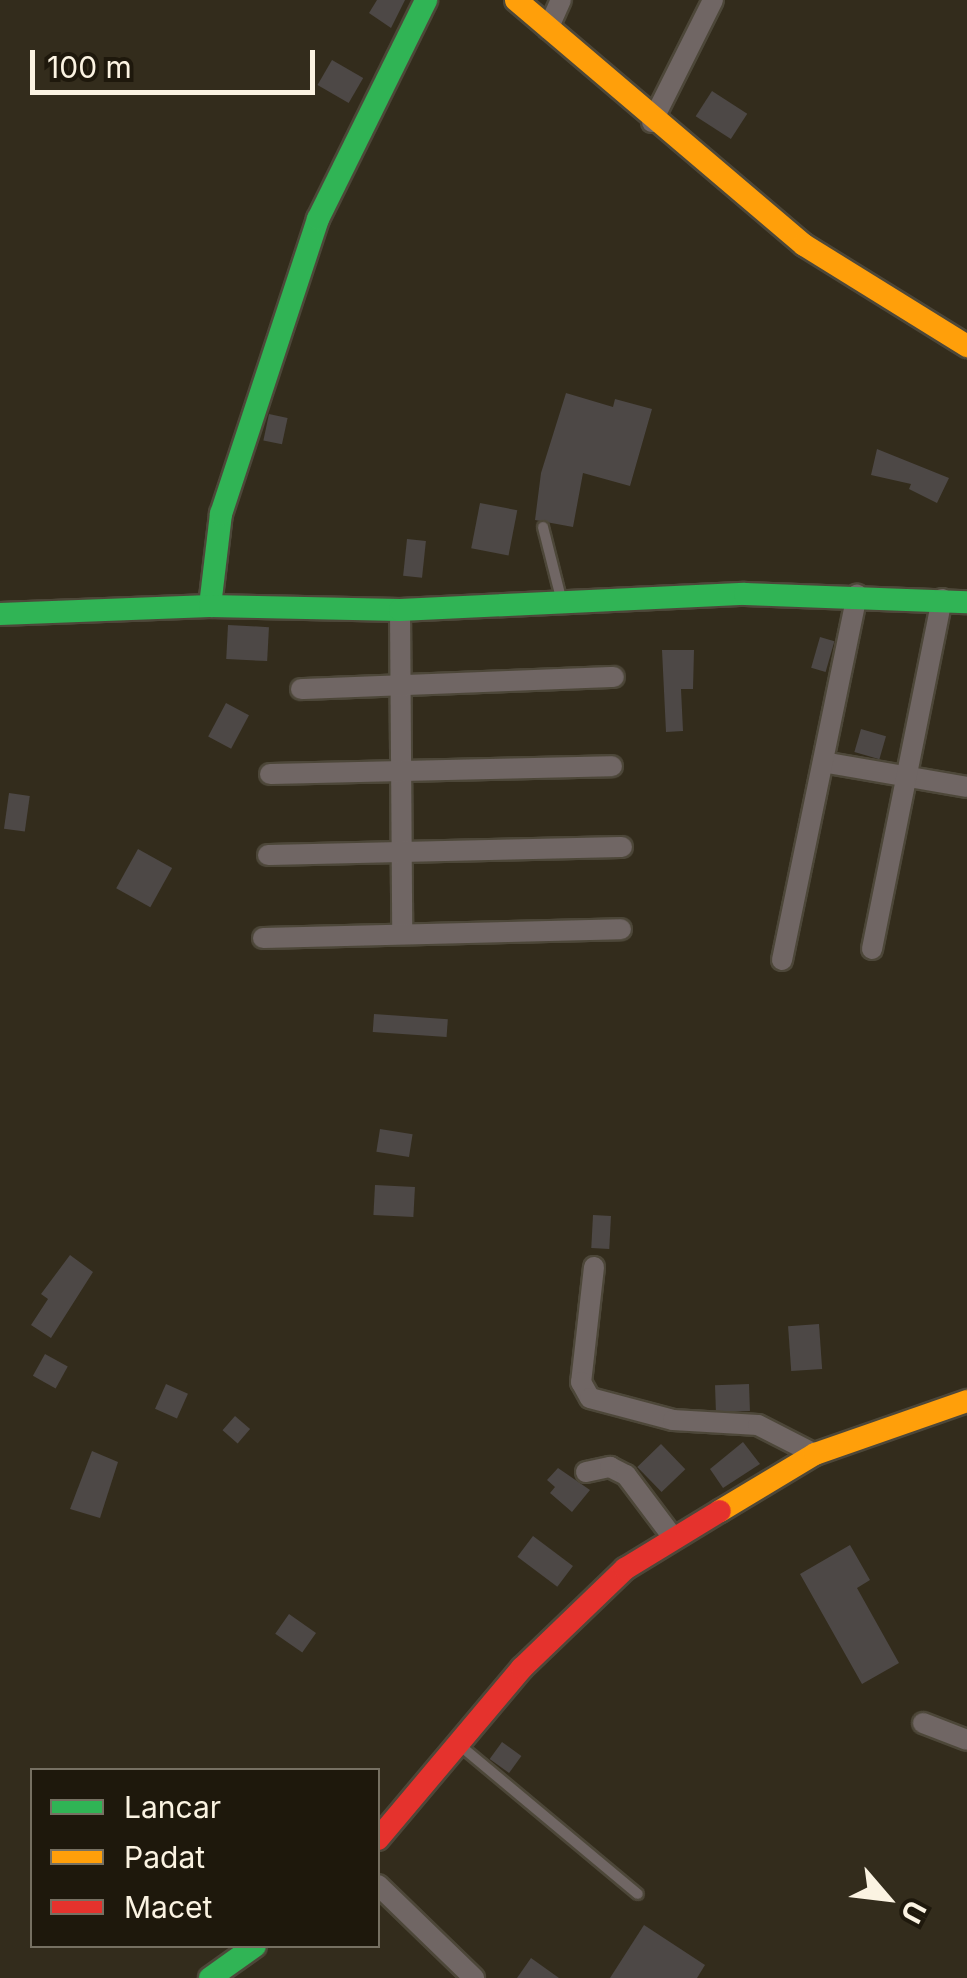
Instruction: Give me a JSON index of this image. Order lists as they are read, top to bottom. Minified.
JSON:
{"legend":["Lancar","Padat","Macet"],"scale_bar":"100 m","north":"bottom right"}
